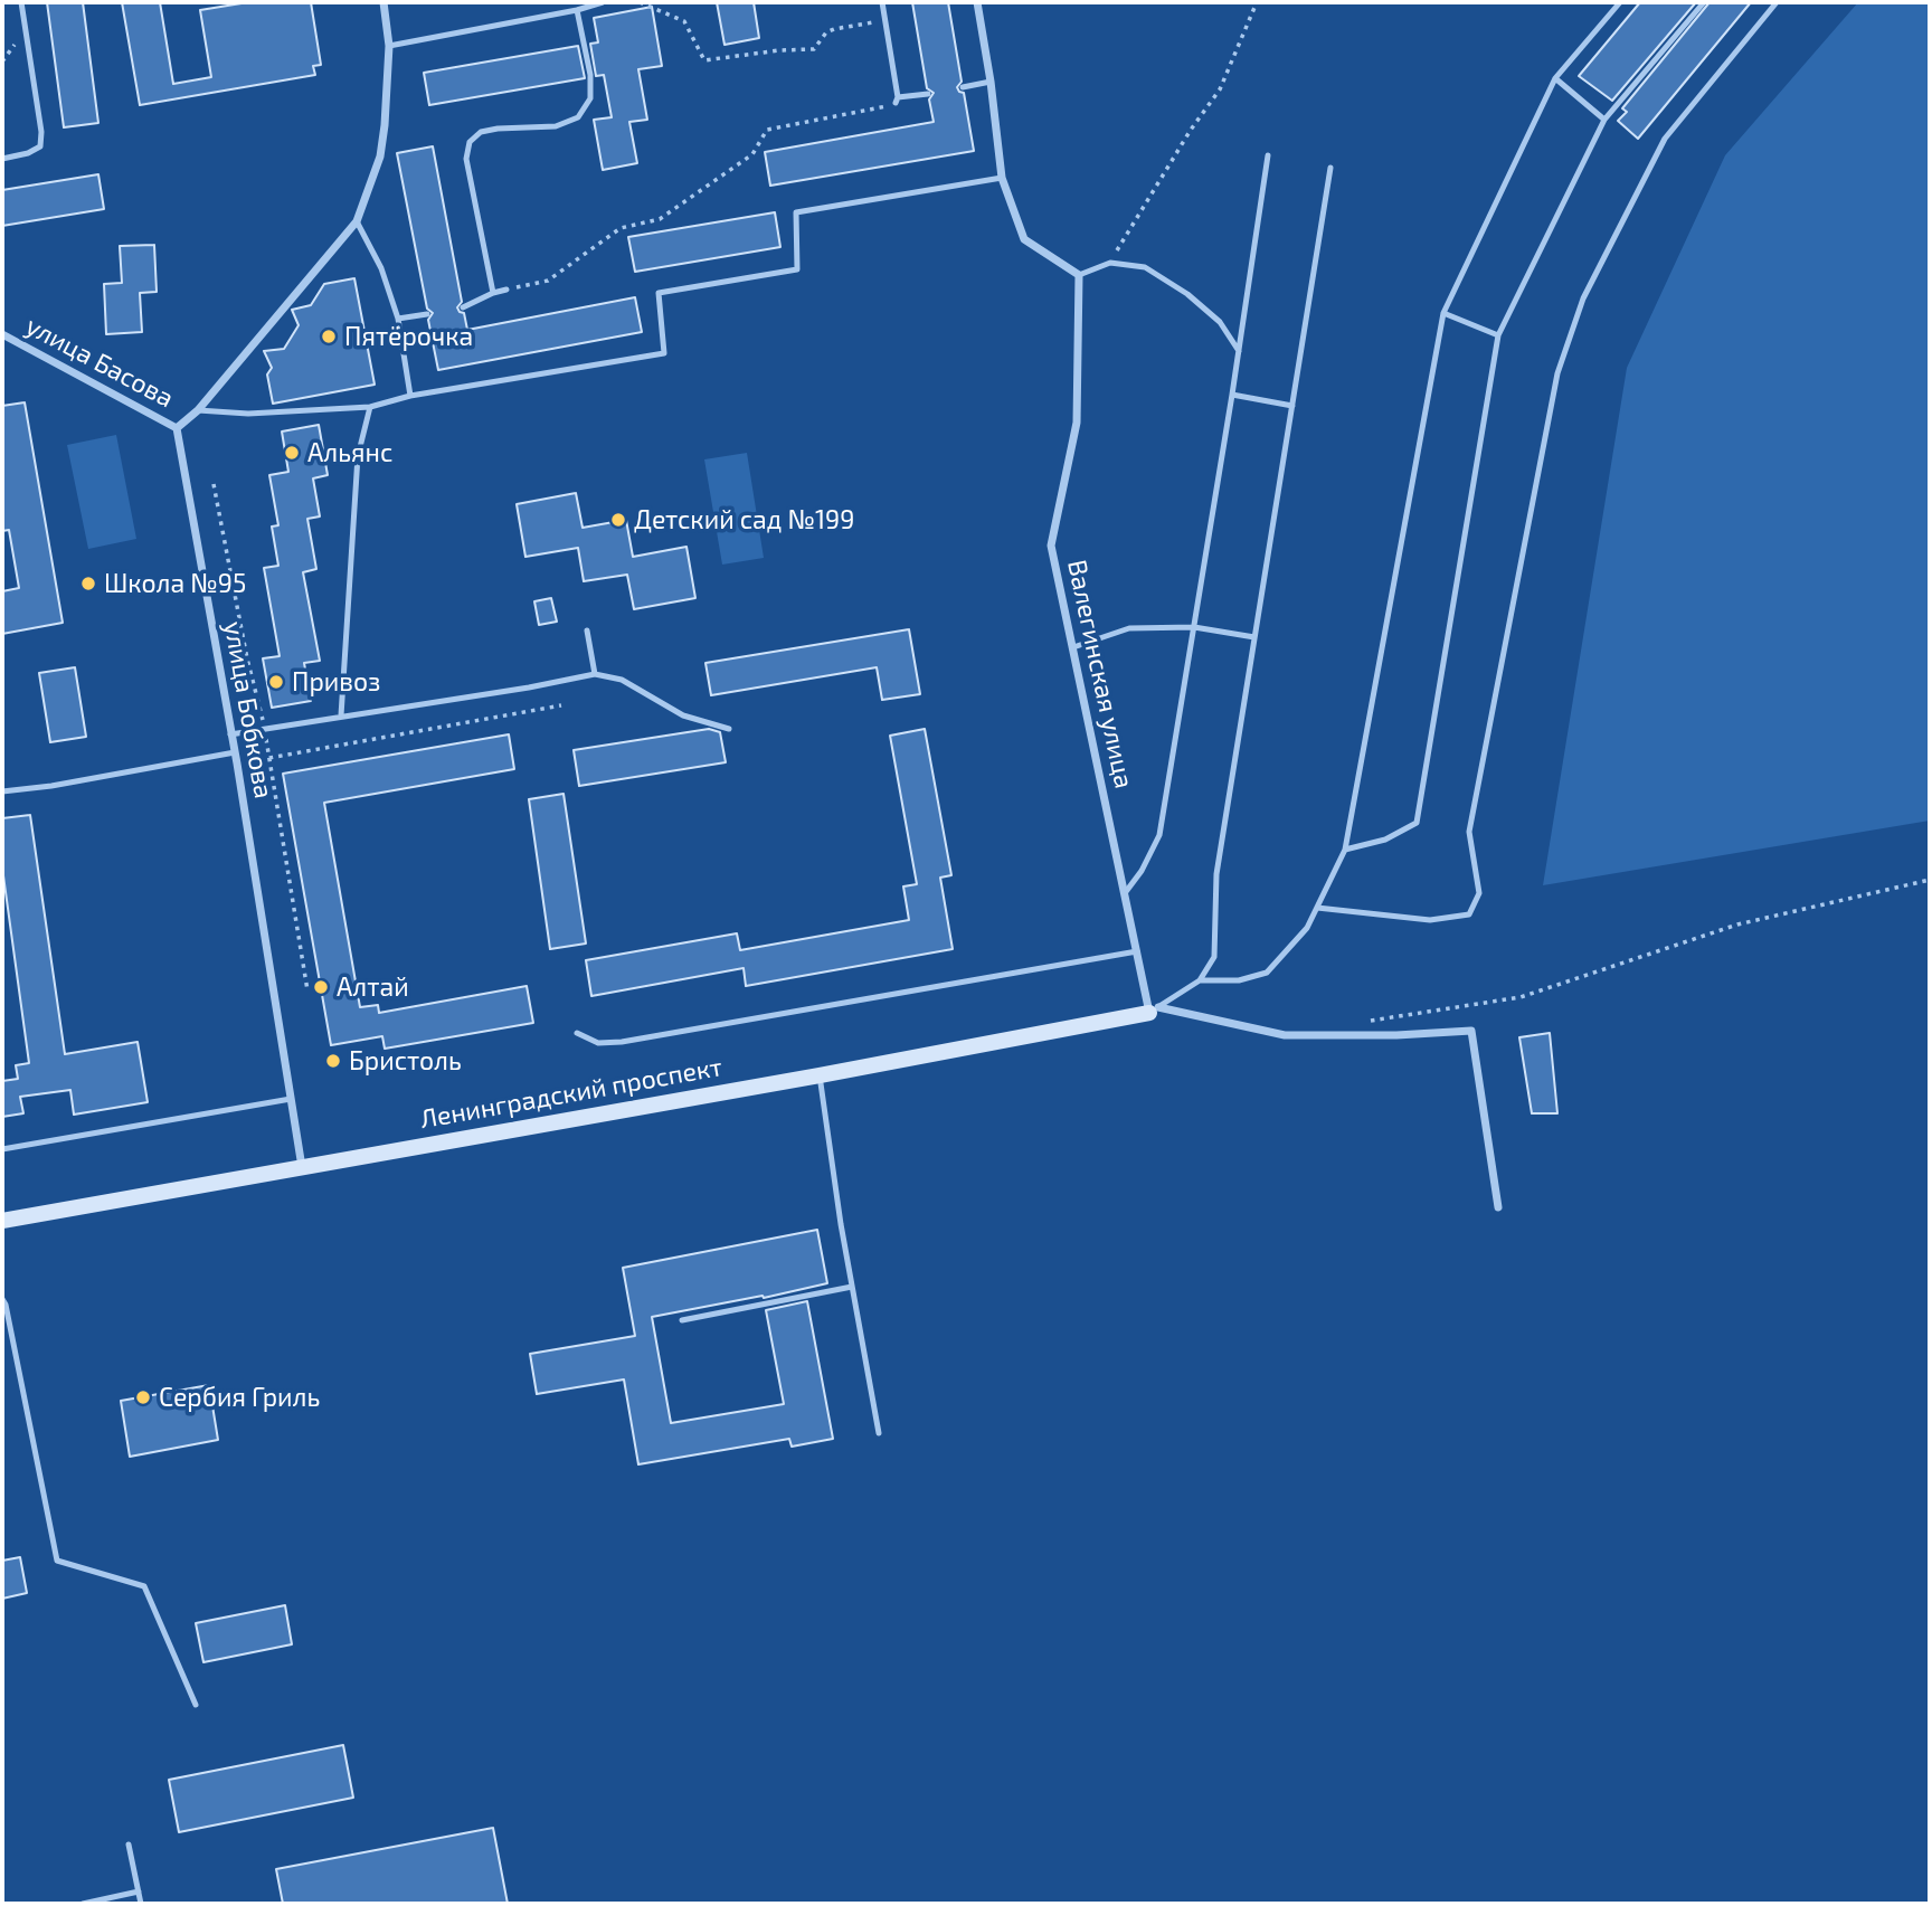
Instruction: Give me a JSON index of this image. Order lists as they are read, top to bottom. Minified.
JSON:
{"streets":{"street":["улица Басова","Валегинская улица","улица Бобкова","Ленинградский проспект"]},"crossings":[["улица Басова","улица Бобкова"],["Валегинская улица","Ленинградский проспект"],["улица Бобкова","Ленинградский проспект"]],"places":["Пятёрочка","Альянс","Детский сад №199","Школа №95","Привоз","Алтай","Бристоль","Сербия Гриль"]}
